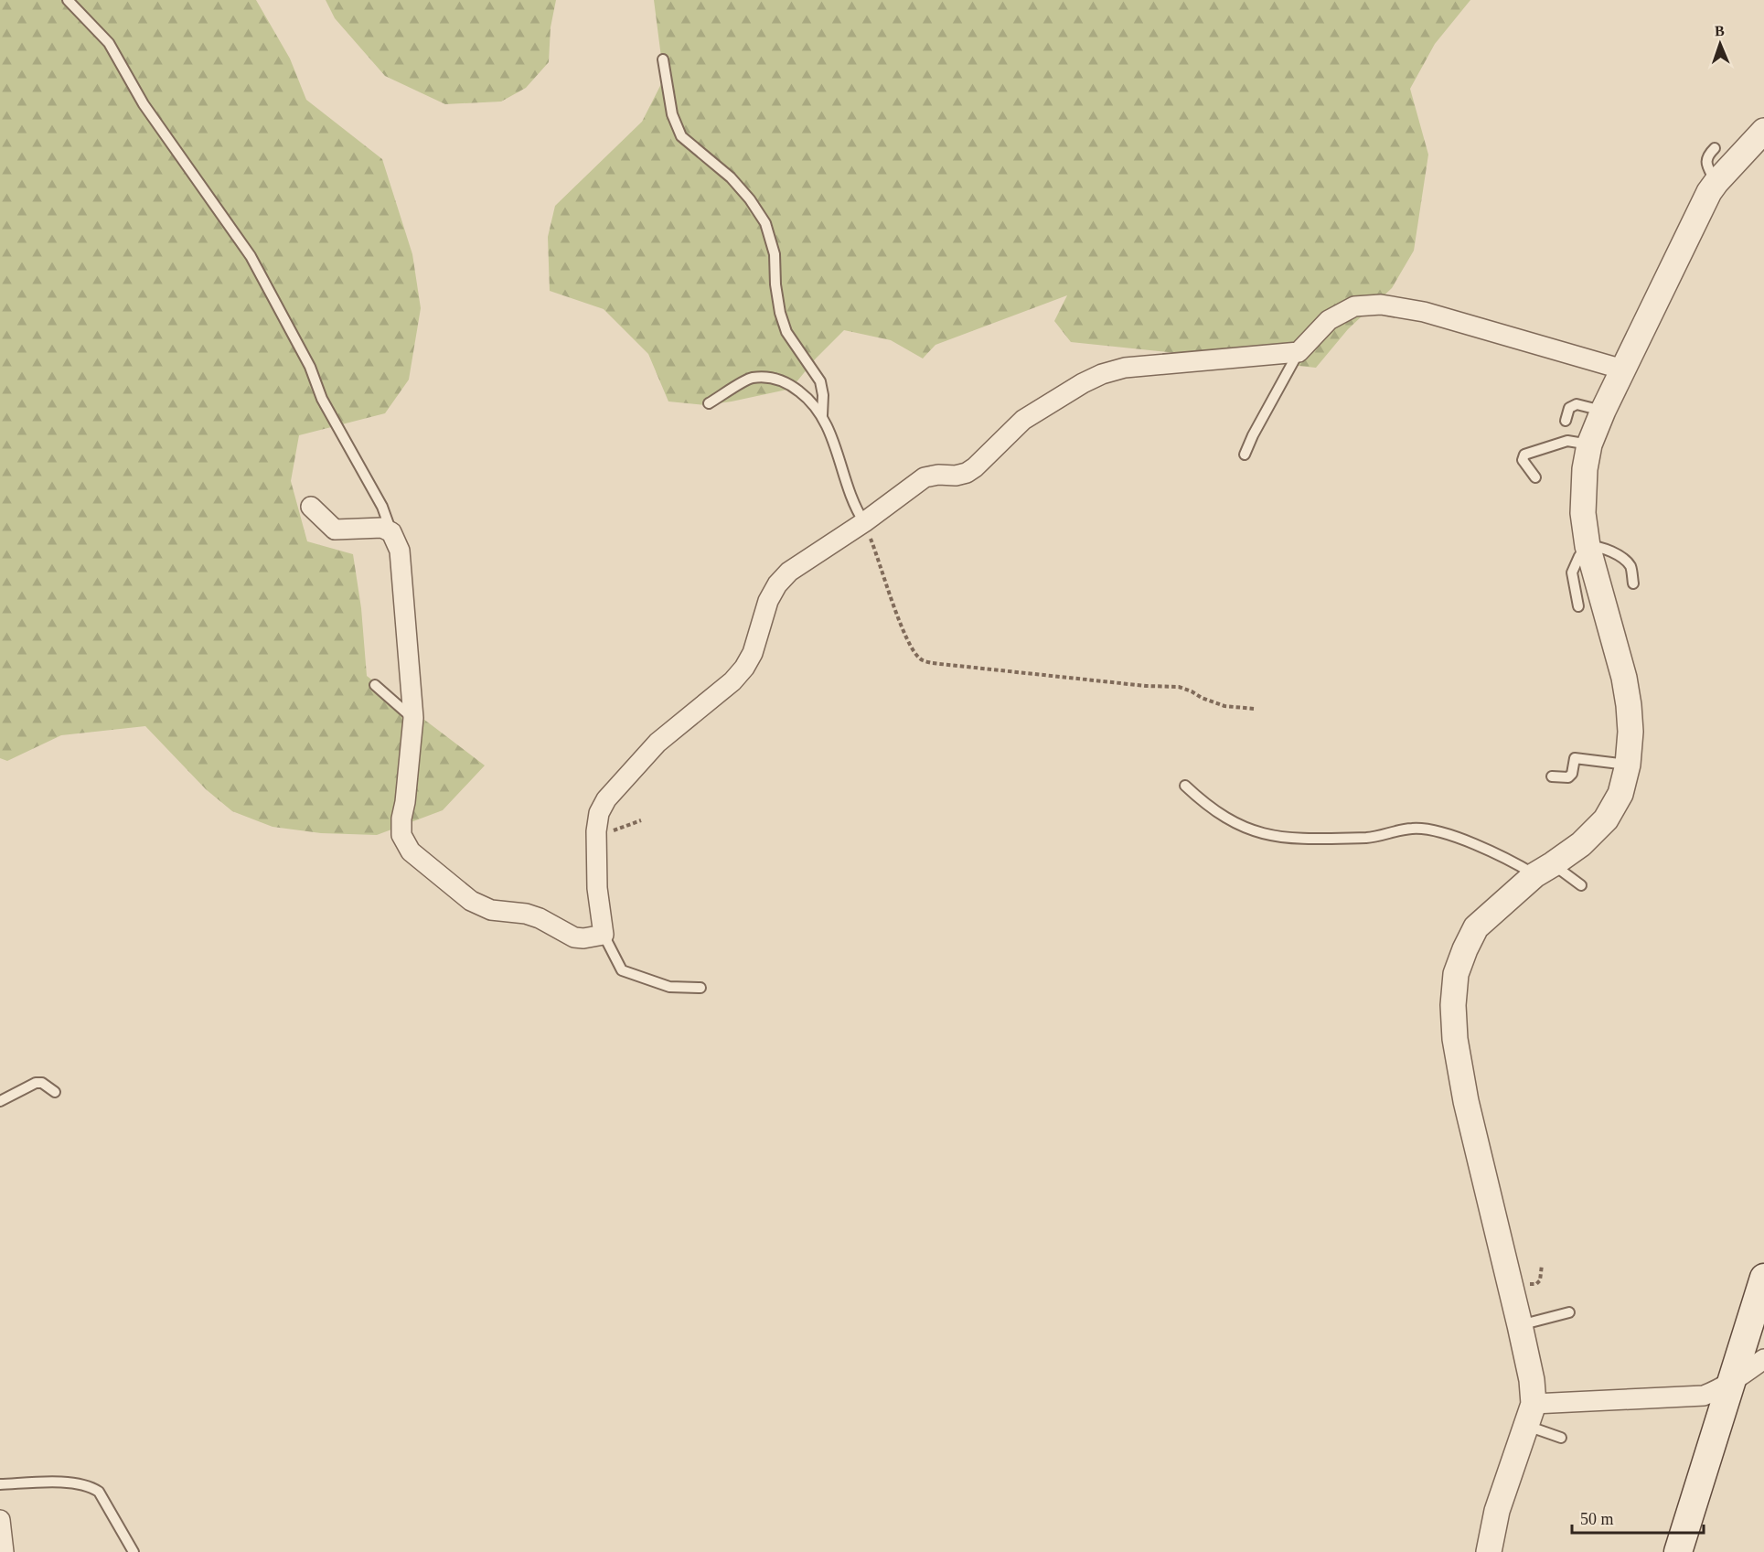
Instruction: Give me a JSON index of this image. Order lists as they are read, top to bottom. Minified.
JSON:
{"scale_bar":"50 m","north":"top"}
